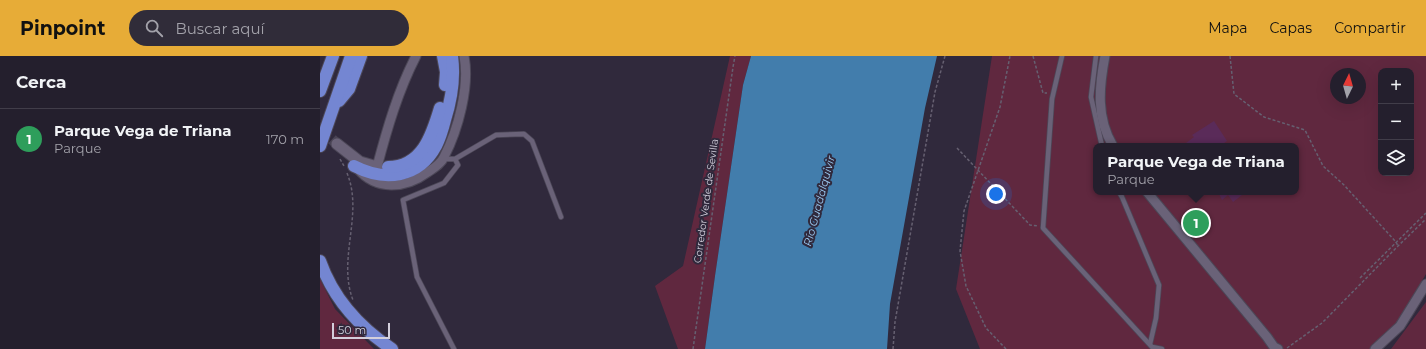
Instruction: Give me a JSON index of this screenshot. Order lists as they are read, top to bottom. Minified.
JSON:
{"streets":{"path":["Corredor Verde de Sevilla"]},"water":["Río Guadalquivir"],"scale_bar":"50 m","north":"top","page":{"header":"Pinpoint","search":"Buscar aquí","nav":["Mapa","Capas","Compartir"],"heading":"Cerca","map_buttons":["+","−"],"list":[{"mark":"1","name":"Parque Vega de Triana","note":"Parque","value":"170 m"}],"popup":["Parque Vega de Triana","Parque"],"pins":"1","scale":"50 m"}}
